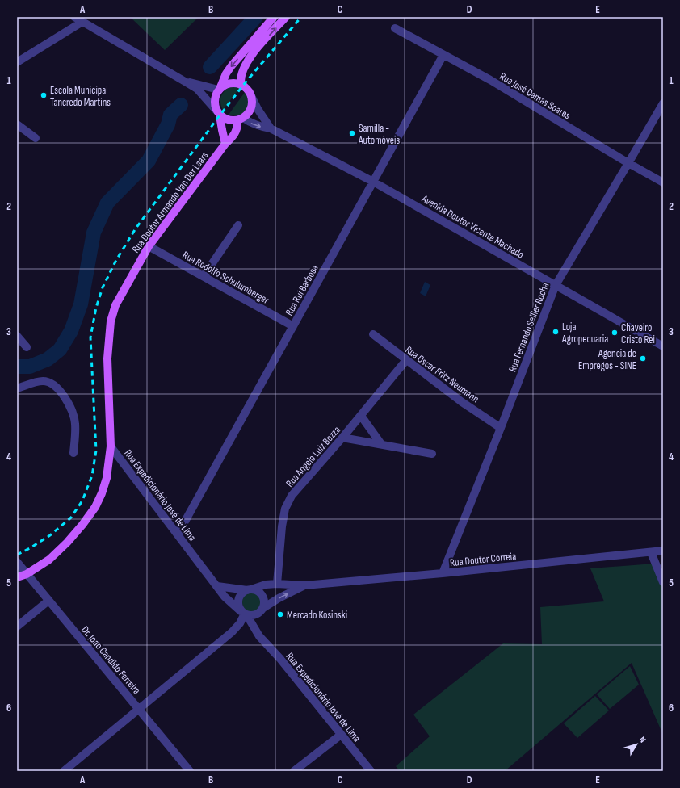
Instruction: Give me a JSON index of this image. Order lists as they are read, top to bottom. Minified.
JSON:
{"streets":{"main road":["Rua Doutor Armando Van Der Laars"],"street":["Rua José Damas Soares","Avenida Doutor Vicente Machado","Rua Rodolfo Schulumberger","Rua Rui Barbosa","Rua Fernando Seiller Rocha","Rua Oscar Fritz Neumann","Rua Angelo Luiz Bozza","Rua Expedicionário José de Lima","Rua Doutor Correia","Dr. Joao Candido Ferreira"]},"crossings":[["Rua José Damas Soares","Rua Rui Barbosa"],["Rua José Damas Soares","Rua Fernando Seiller Rocha"],["Rua Doutor Armando Van Der Laars","Avenida Doutor Vicente Machado"],["Rua Doutor Armando Van Der Laars","Rua Rodolfo Schulumberger"],["Rua Doutor Armando Van Der Laars","Rua Expedicionário José de Lima"],["Rua Doutor Armando Van Der Laars","Dr. Joao Candido Ferreira"],["Avenida Doutor Vicente Machado","Rua Rui Barbosa"],["Avenida Doutor Vicente Machado","Rua Fernando Seiller Rocha"],["Rua Rodolfo Schulumberger","Rua Rui Barbosa"],["Rua Rui Barbosa","Rua Expedicionário José de Lima"],["Rua Fernando Seiller Rocha","Rua Oscar Fritz Neumann"],["Rua Fernando Seiller Rocha","Rua Doutor Correia"],["Rua Oscar Fritz Neumann","Rua Angelo Luiz Bozza"],["Rua Angelo Luiz Bozza","Rua Doutor Correia"],["Rua Expedicionário José de Lima","Rua Doutor Correia"]],"places":["Escola Municipal Tancredo Martins","Samilla - Automóveis","Loja Agropecuaria","Chaveiro Cristo Rei","Agencia de Empregos - SINE","Mercado Kosinski"],"north":"top right","grid":{"columns":["A","B","C","D","E"],"rows":["1","2","3","4","5","6"]}}
